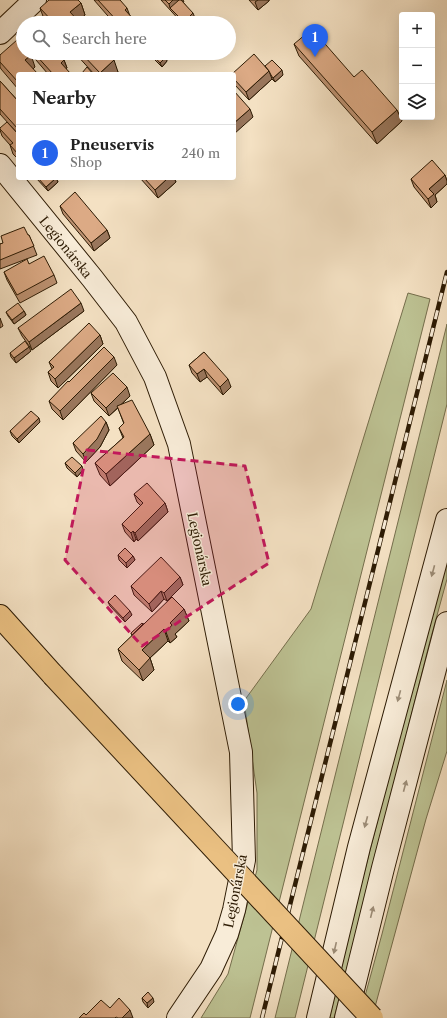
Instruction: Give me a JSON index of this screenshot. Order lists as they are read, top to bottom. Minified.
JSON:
{"streets":{"street":["Legionárska"]},"page":{"map_buttons":["+","−"],"search":"Search here","pins":"1","heading":"Nearby","list":[{"mark":"1","name":"Pneuservis","note":"Shop","value":"240 m"}]}}
